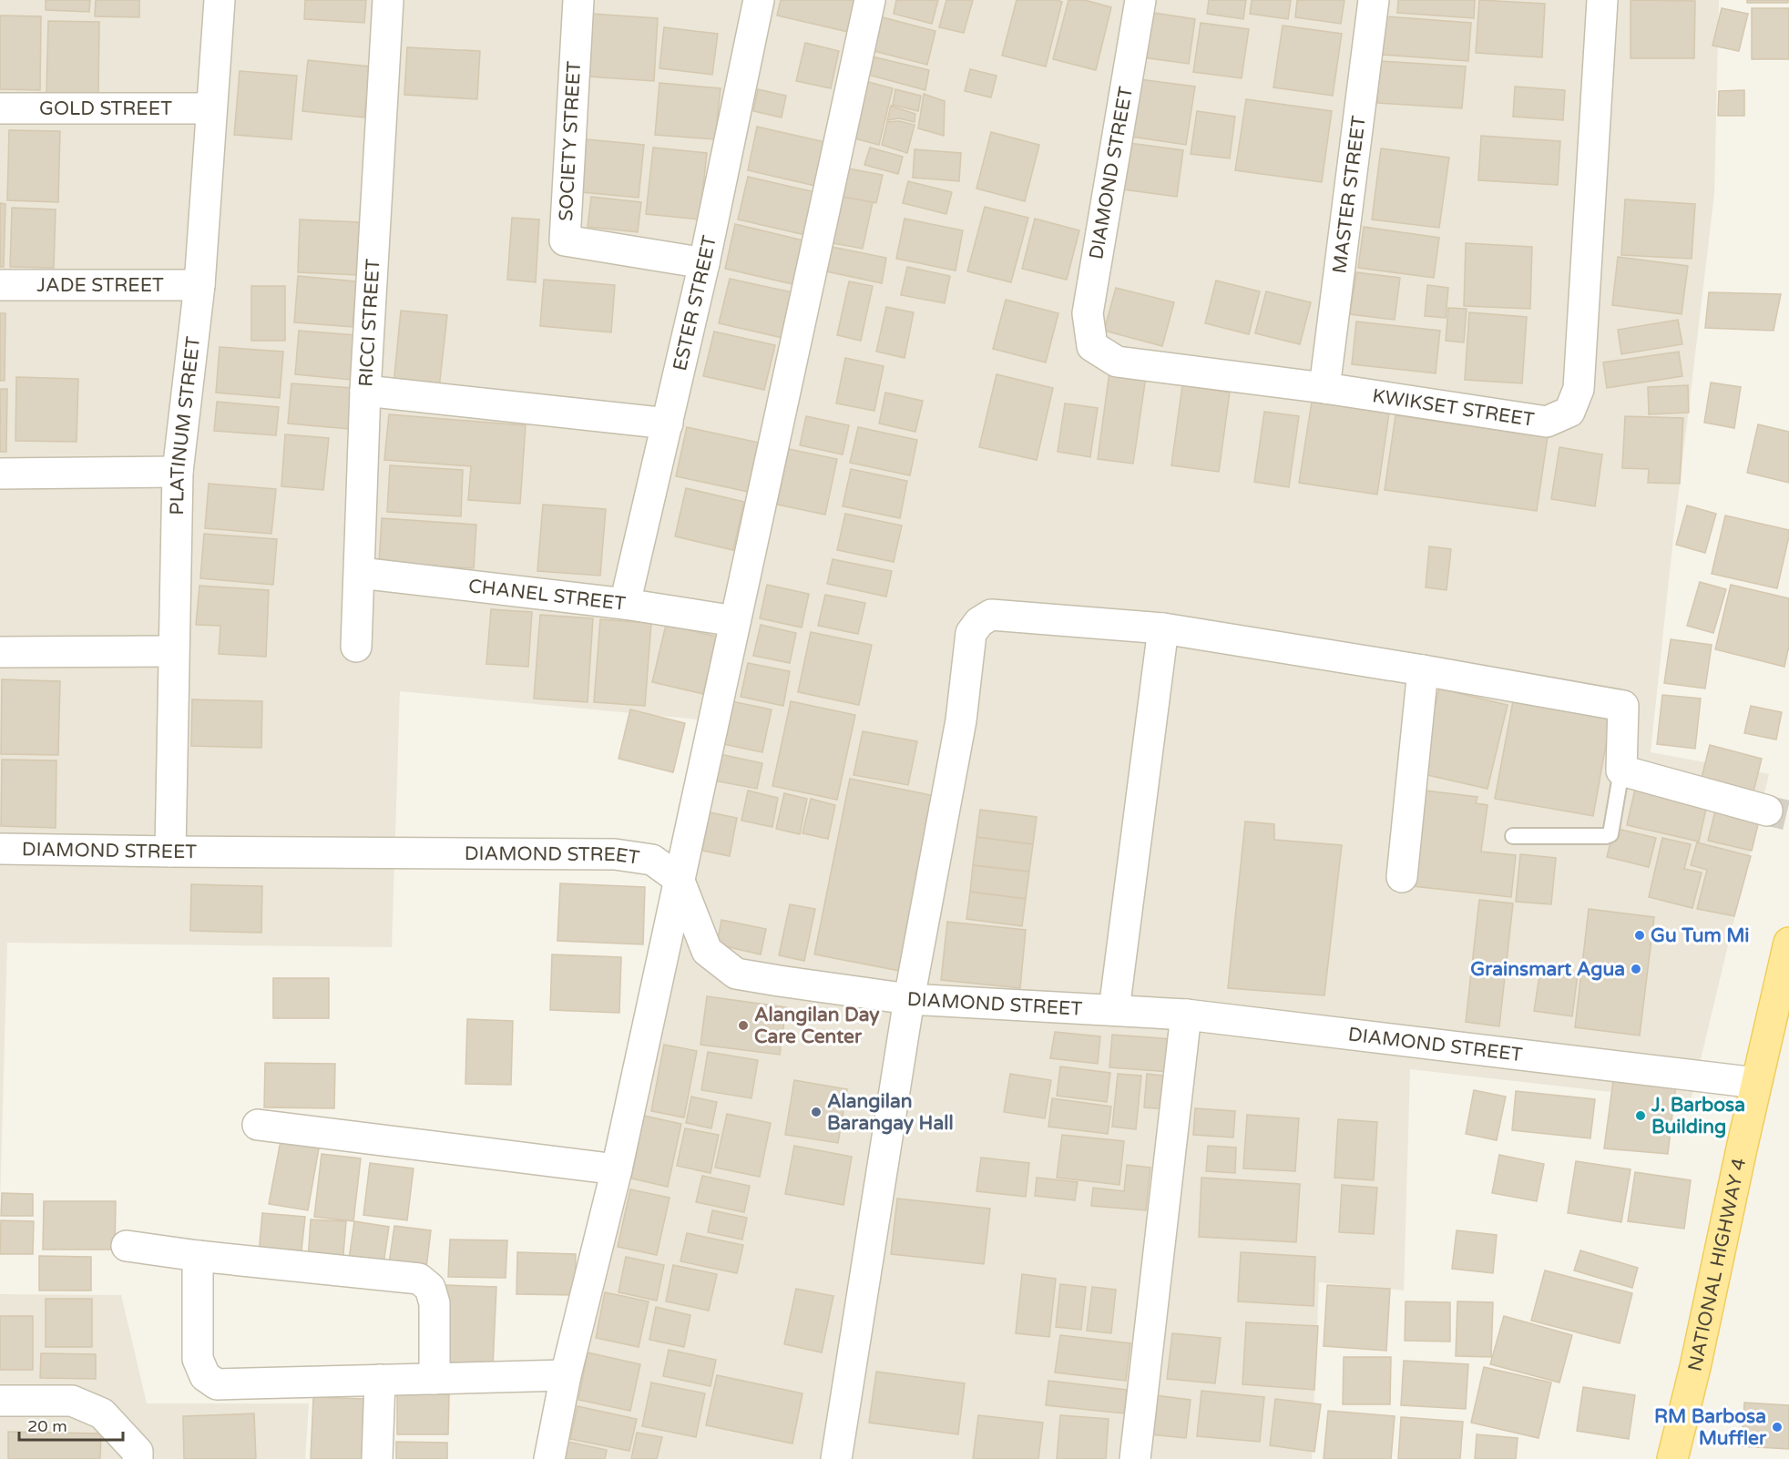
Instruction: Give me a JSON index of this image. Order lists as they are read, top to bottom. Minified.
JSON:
{"streets":{"main road":["NATIONAL HIGHWAY 4"],"street":["GOLD STREET","SOCIETY STREET","DIAMOND STREET","MASTER STREET","JADE STREET","ESTER STREET","RICCI STREET","KWIKSET STREET","PLATINUM STREET","CHANEL STREET"]},"crossings":[["GOLD STREET","PLATINUM STREET"],["SOCIETY STREET","ESTER STREET"],["DIAMOND STREET","KWIKSET STREET"],["DIAMOND STREET","PLATINUM STREET"],["DIAMOND STREET","NATIONAL HIGHWAY 4"],["MASTER STREET","KWIKSET STREET"],["JADE STREET","PLATINUM STREET"],["ESTER STREET","CHANEL STREET"],["RICCI STREET","CHANEL STREET"]],"places":["Gu Tum Mi","Grainsmart Agua","Alangilan Day Care Center","Alangilan Barangay Hall","J. Barbosa Building","RM Barbosa Muffler"],"scale_bar":"20 m"}
